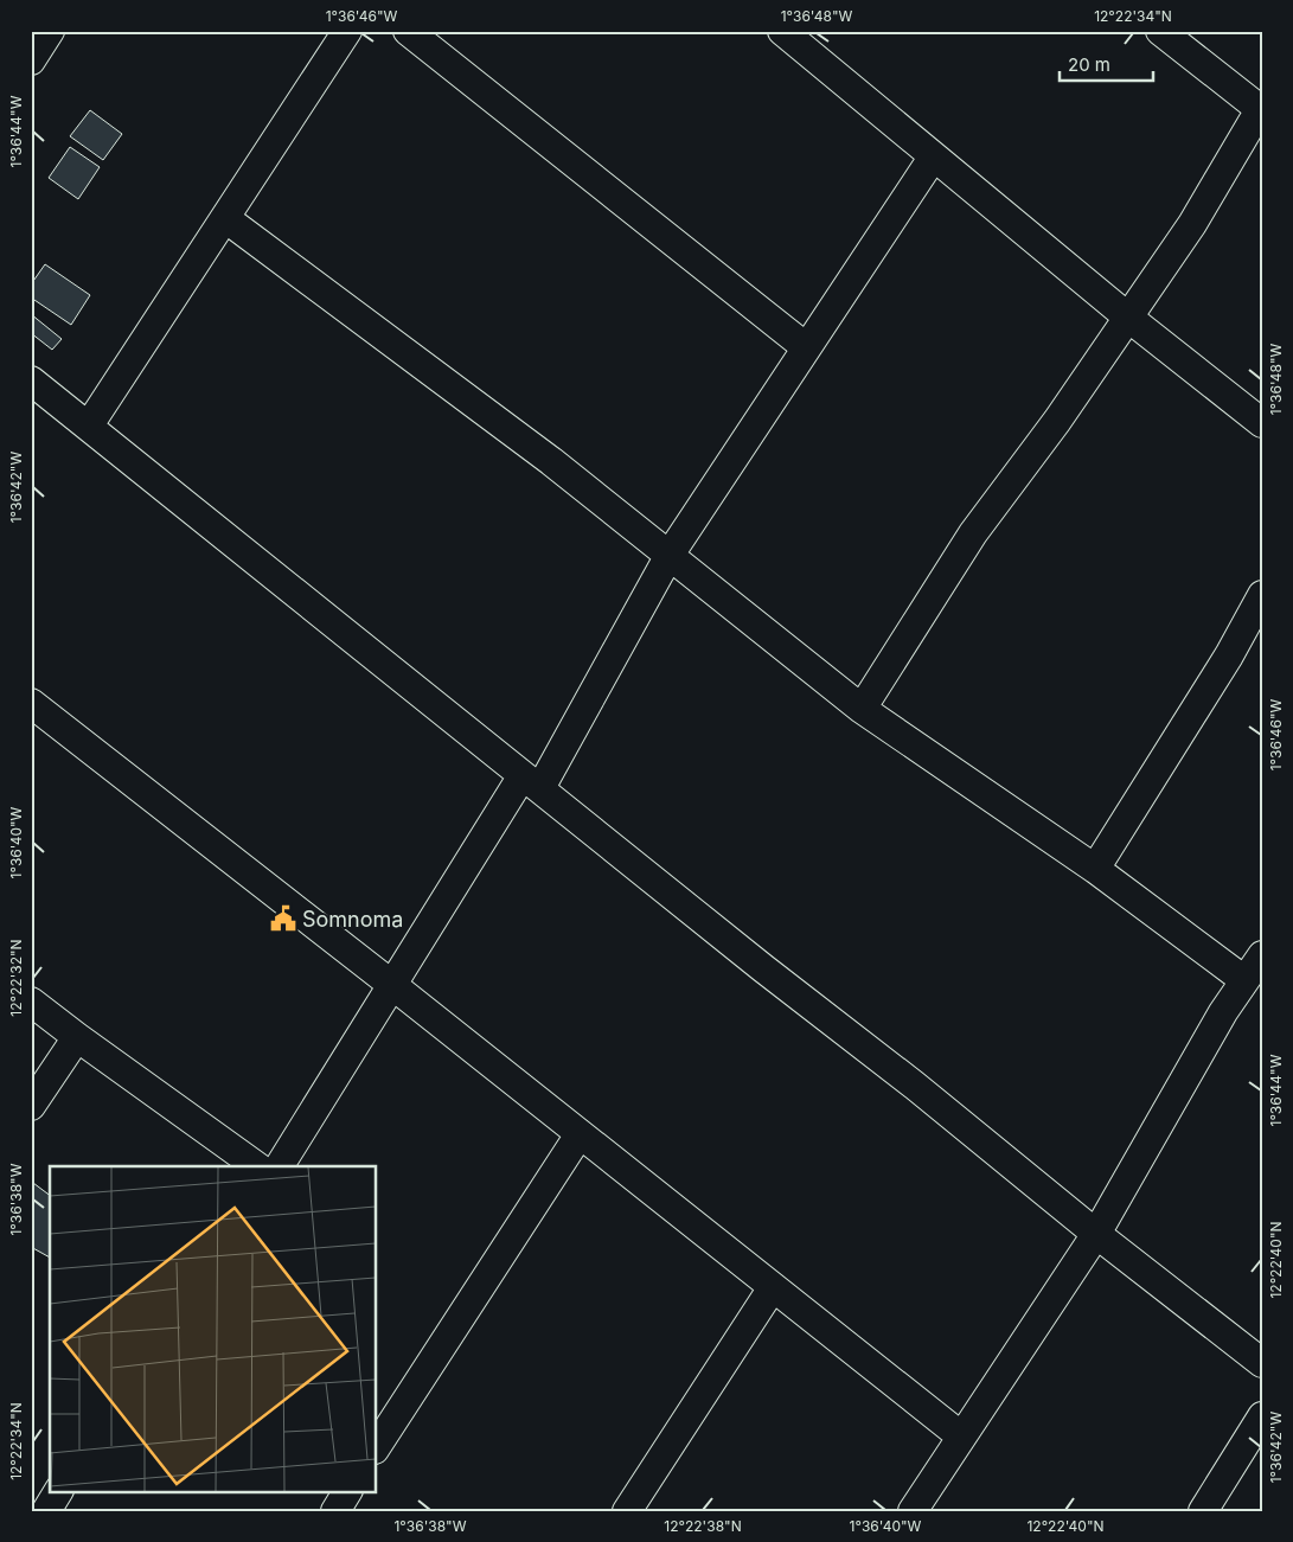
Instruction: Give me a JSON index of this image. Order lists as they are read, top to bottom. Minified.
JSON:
{"places":{"public building":["Somnoma"]},"scale_bar":"20 m","coordinates":["1°36'46\"W","1°36'48\"W","12°22'34\"N","1°36'44\"W","1°36'42\"W","1°36'40\"W","12°22'32\"N","1°36'38\"W","12°22'40\"N","12°22'38\"N"]}
